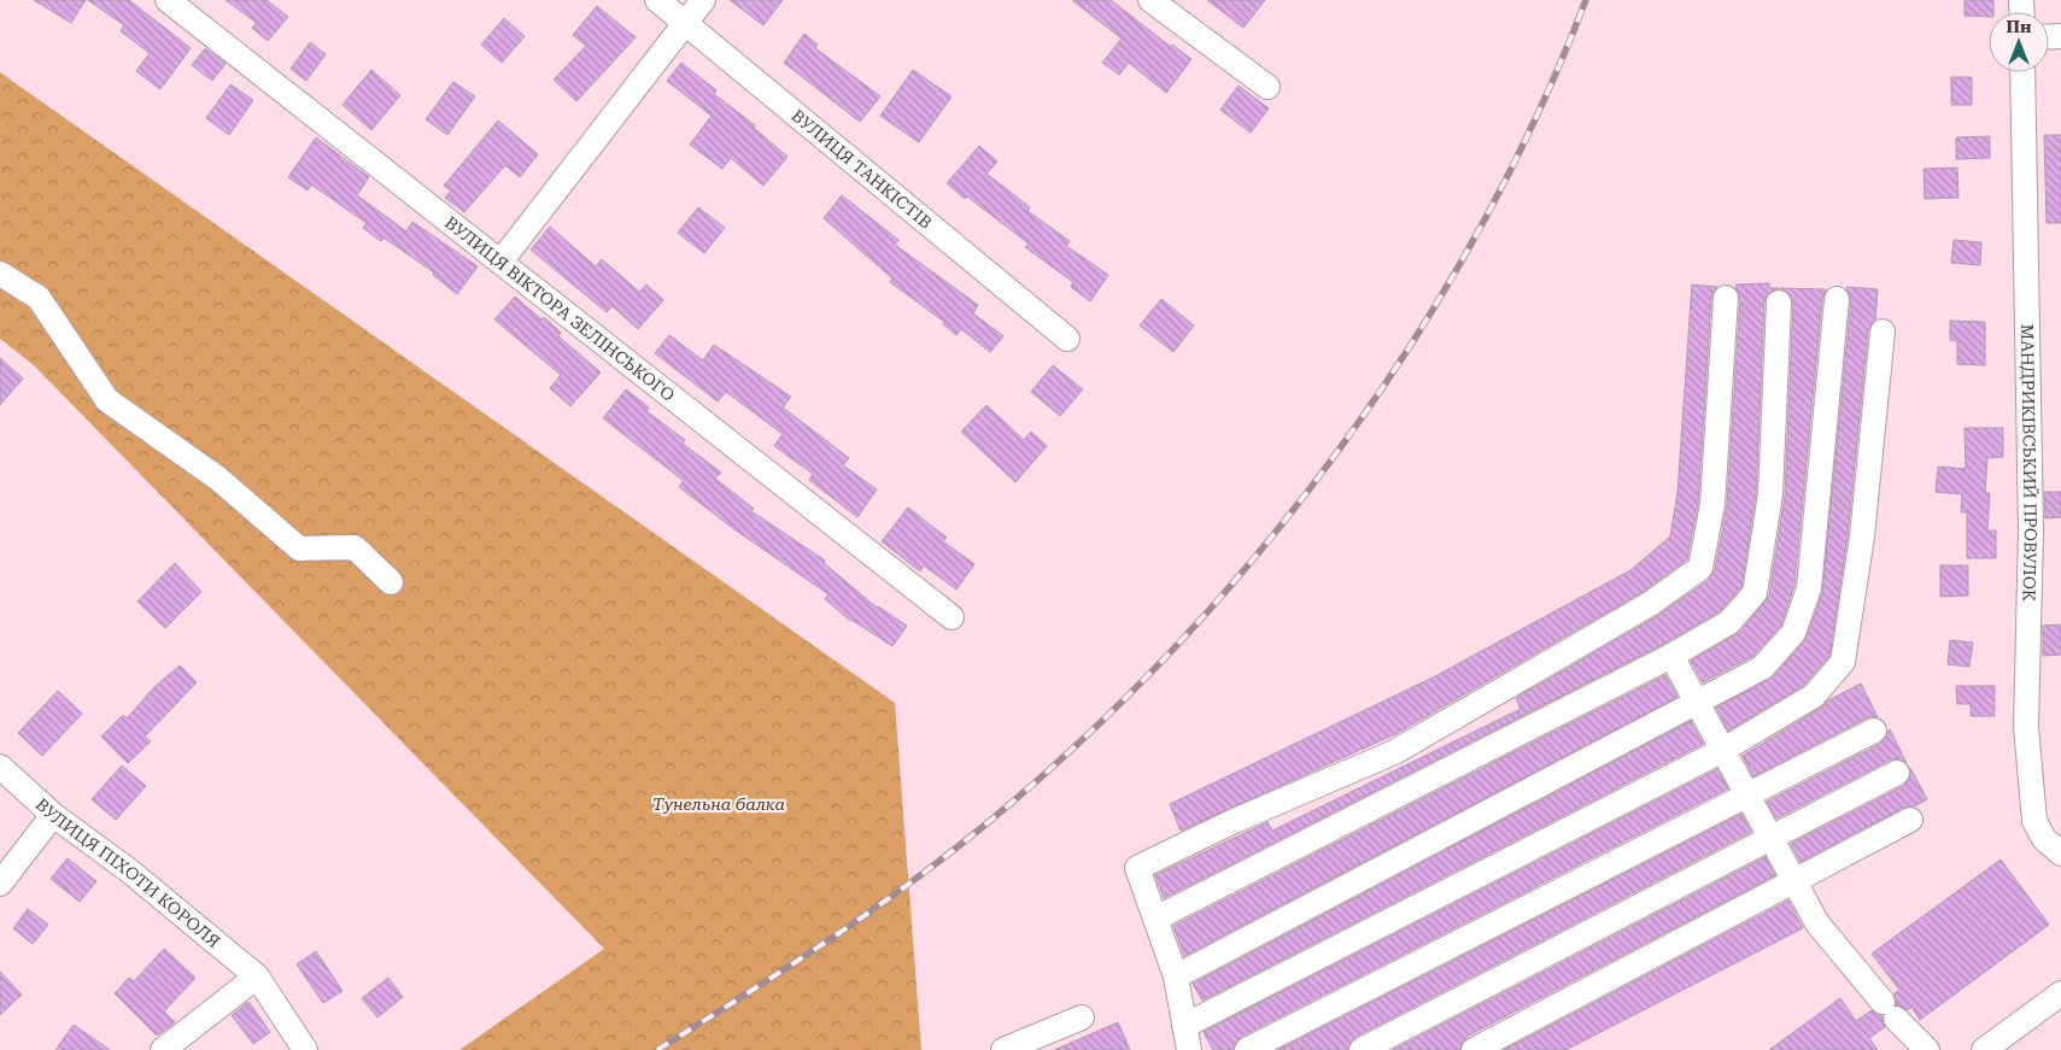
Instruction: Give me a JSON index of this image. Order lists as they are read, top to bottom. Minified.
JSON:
{"streets":{"street":["ВУЛИЦЯ ТАНКІСТІВ","ВУЛИЦЯ ВІКТОРА ЗЕЛІНСЬКОГО","МАНДРИКІВСЬКИЙ ПРОВУЛОК","ВУЛИЦЯ ПІХОТИ КОРОЛЯ"]},"parks":["Тунельна балка"],"north":"top"}
